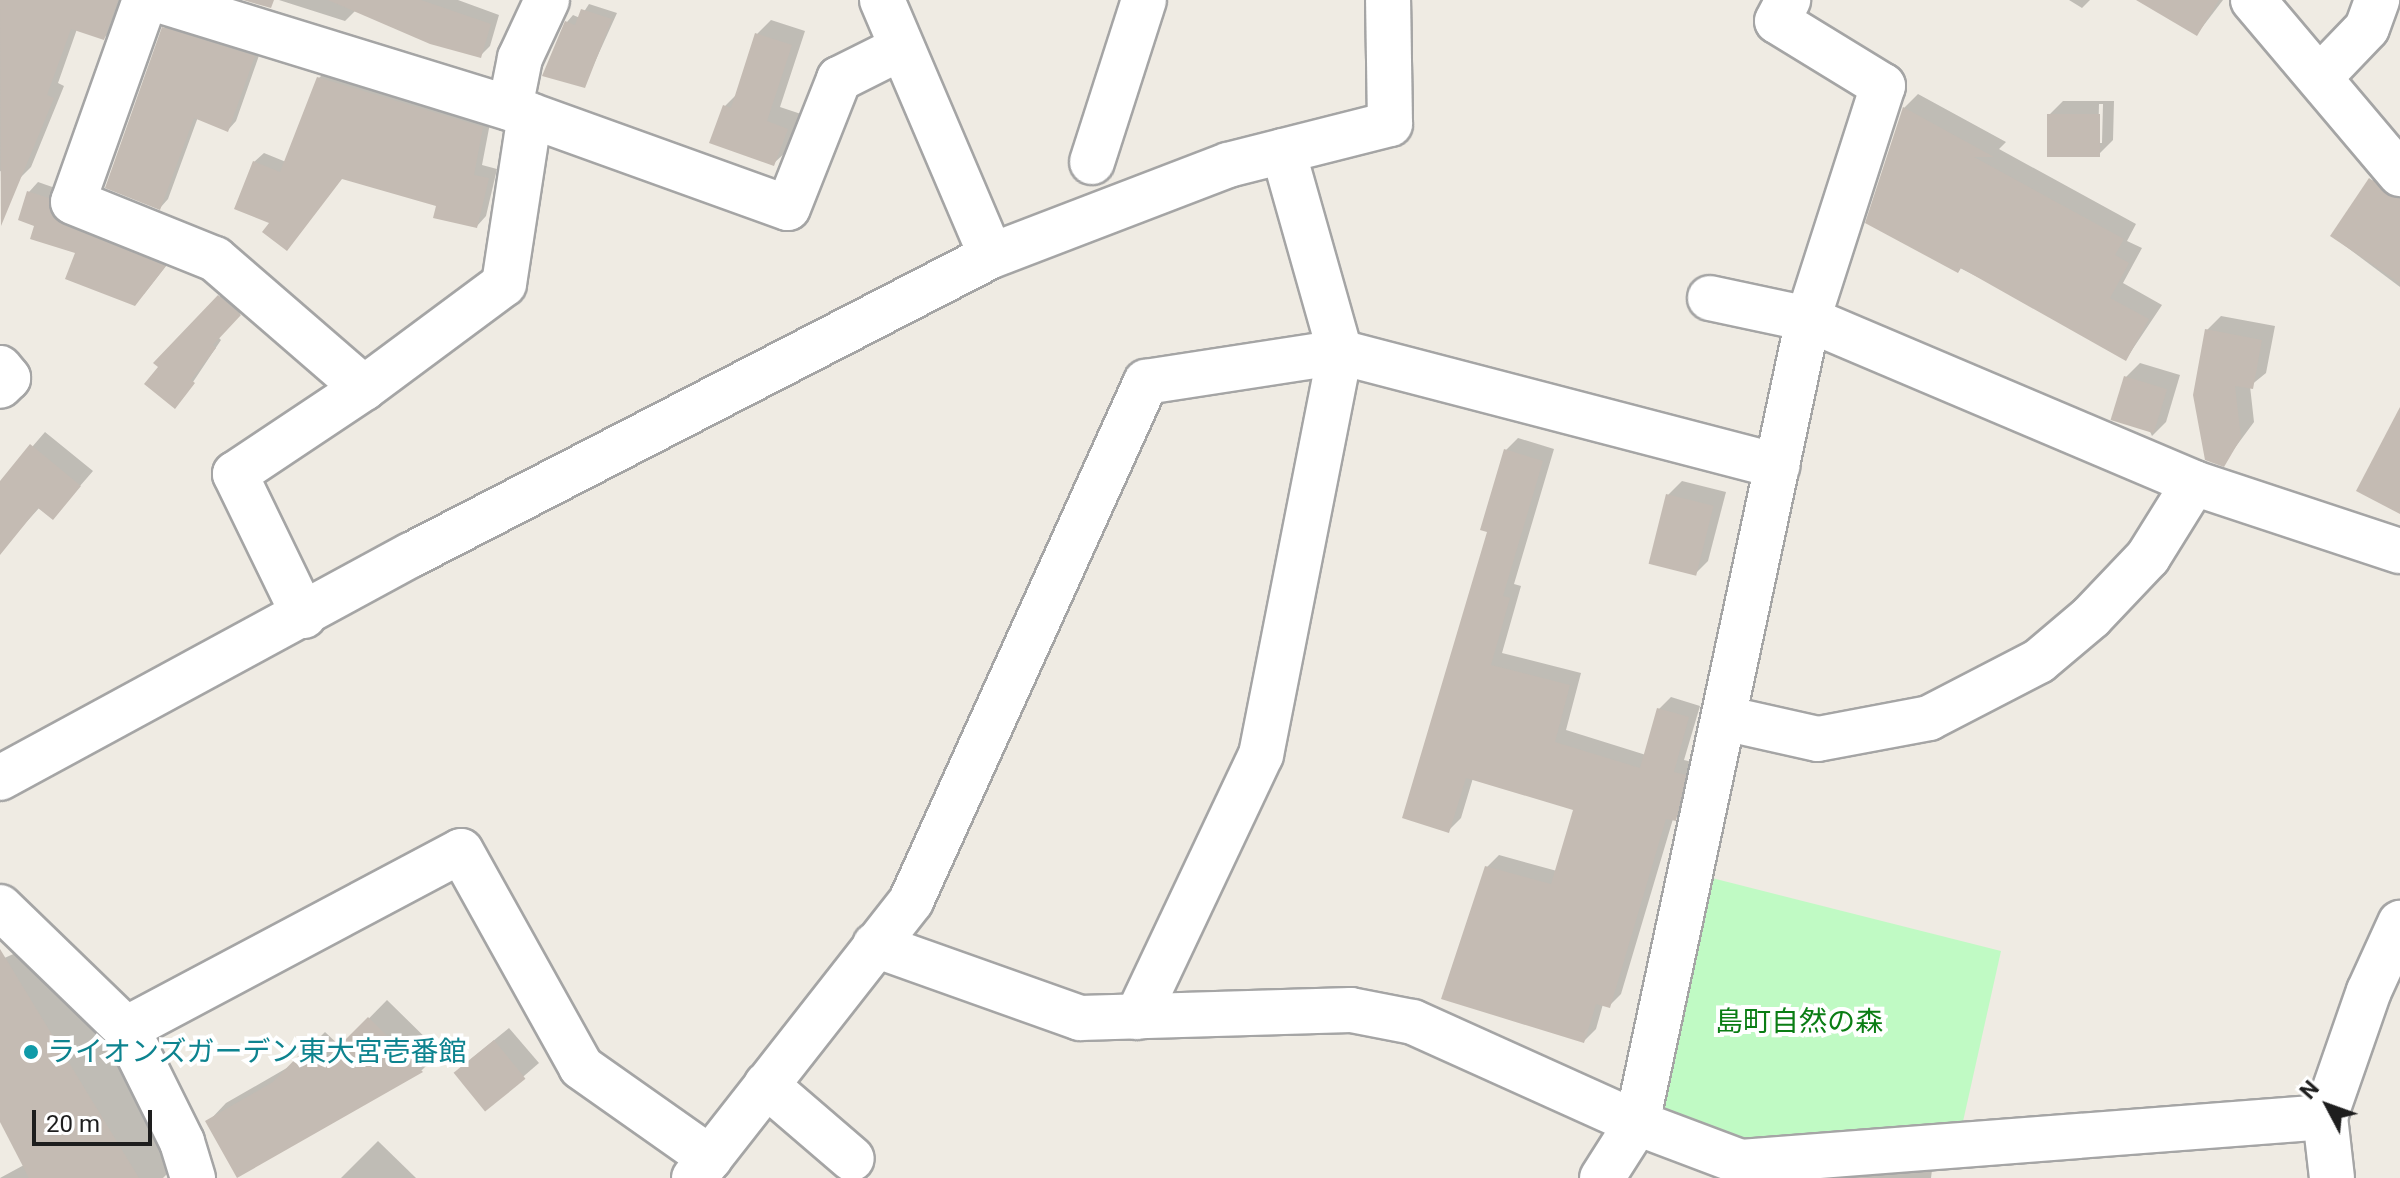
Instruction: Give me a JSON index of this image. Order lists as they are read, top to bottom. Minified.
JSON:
{"parks":["島町自然の森"],"places":["ライオンズガーデン東大宮壱番館"],"scale_bar":"20 m","north":"top left"}
